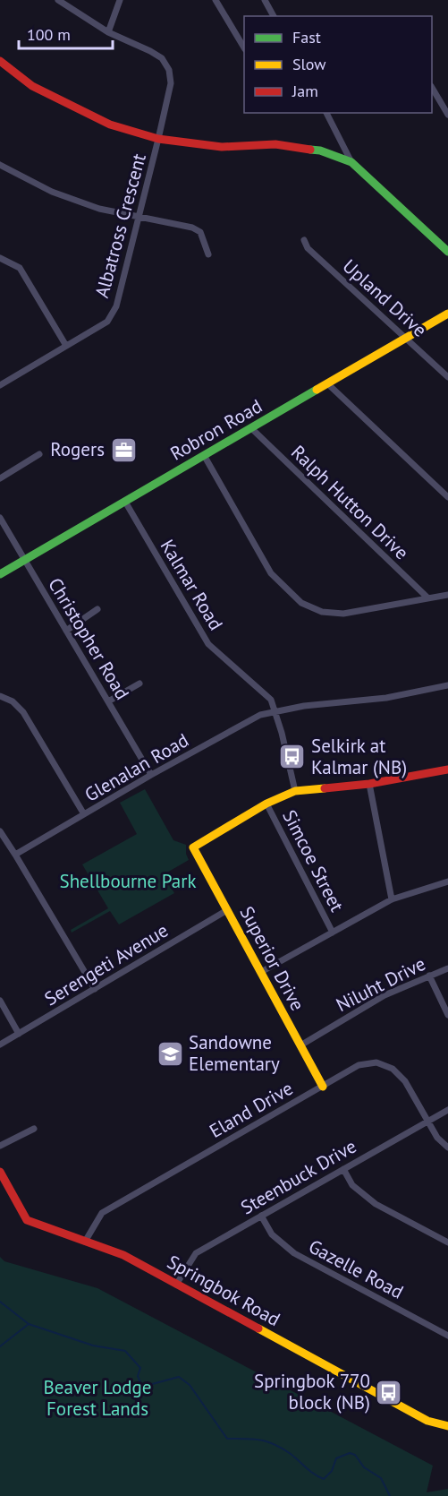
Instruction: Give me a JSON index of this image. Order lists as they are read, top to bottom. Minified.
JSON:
{"streets":{"street":["Albatross Crescent","Upland Drive","Robron Road","Ralph Hutton Drive","Kalmar Road","Christopher Road","Glenalan Road","Simcoe Street","Superior Drive","Serengeti Avenue","Niluht Drive","Eland Drive","Steenbuck Drive","Gazelle Road","Springbok Road"]},"crossings":[["Upland Drive","Robron Road"],["Robron Road","Ralph Hutton Drive"],["Robron Road","Kalmar Road"],["Robron Road","Christopher Road"],["Kalmar Road","Glenalan Road"],["Christopher Road","Glenalan Road"],["Simcoe Street","Superior Drive"],["Superior Drive","Serengeti Avenue"],["Superior Drive","Niluht Drive"],["Superior Drive","Eland Drive"],["Eland Drive","Steenbuck Drive"],["Eland Drive","Springbok Road"],["Steenbuck Drive","Gazelle Road"],["Steenbuck Drive","Springbok Road"]],"parks":["Shellbourne Park","Beaver Lodge Forest Lands"],"places":{"office":["Rogers"],"bus stop":["Selkirk at Kalmar (NB)","Springbok 770 block (NB)"],"school or university":["Sandowne Elementary"]},"legend":["Fast","Slow","Jam"],"scale_bar":"100 m"}
